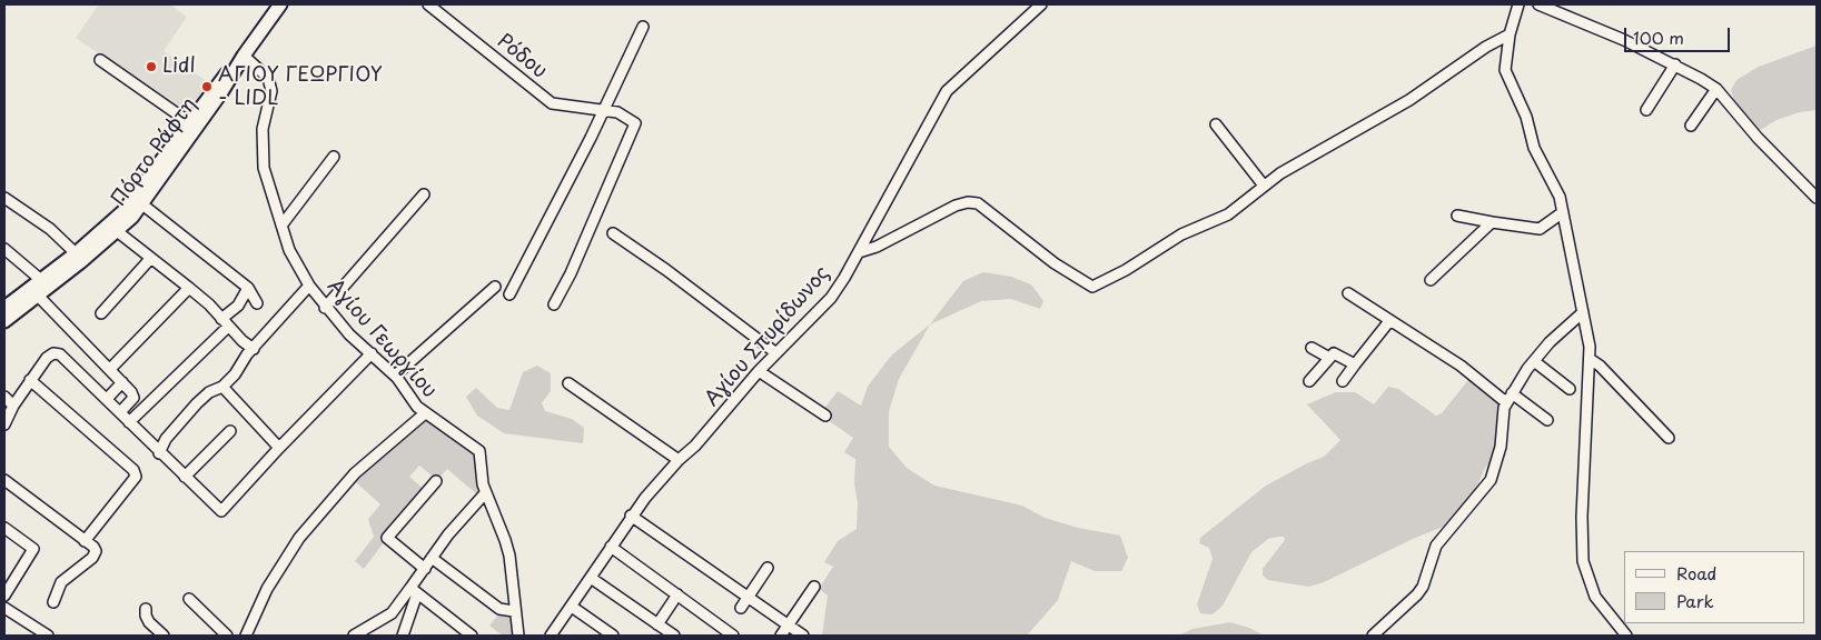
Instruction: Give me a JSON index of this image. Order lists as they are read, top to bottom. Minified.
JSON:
{"streets":{"main road":["Πόρτο Ράφτη"],"street":["Ρόδου","Αγίου Σπυρίδωνος","Αγίου Γεωργίου"]},"crossings":[["Πόρτο Ράφτη","Αγίου Γεωργίου"]],"places":["Lidl","ΑΓΙΟΥ ΓΕΩΡΓΙΟΥ - LIDL"],"legend":["Road","Park"],"scale_bar":"100 m"}
